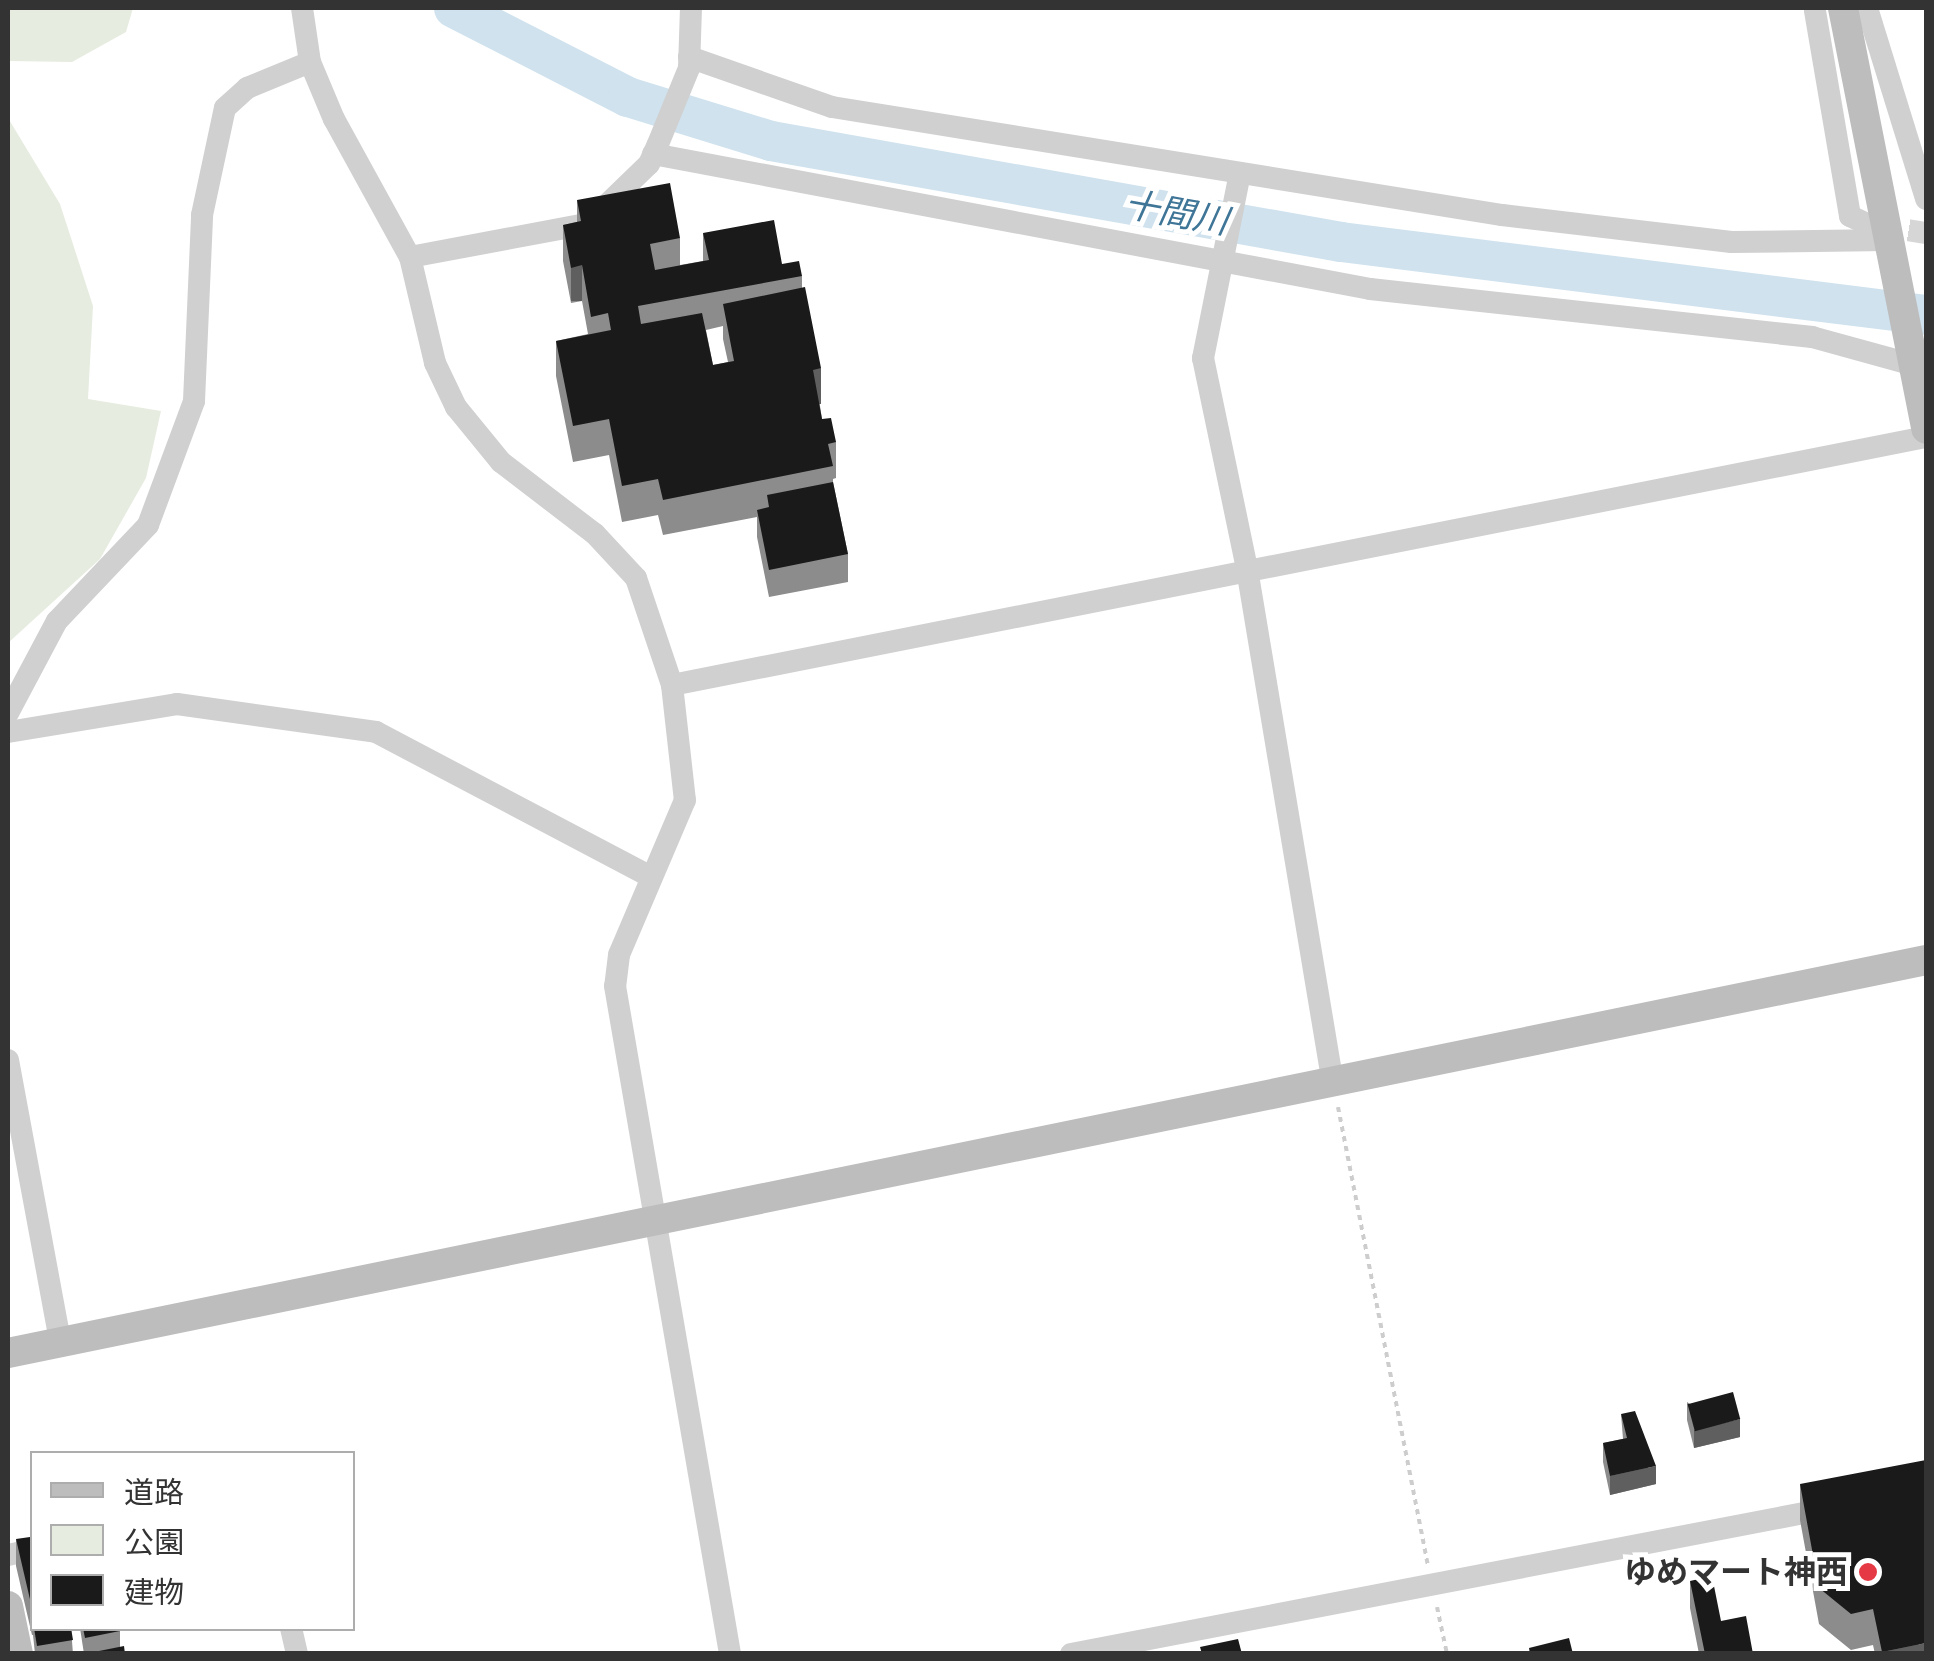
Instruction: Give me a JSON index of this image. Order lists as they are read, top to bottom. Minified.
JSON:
{"water":["十間川"],"places":["ゆめマート神西"],"legend":["道路","公園","建物"]}
